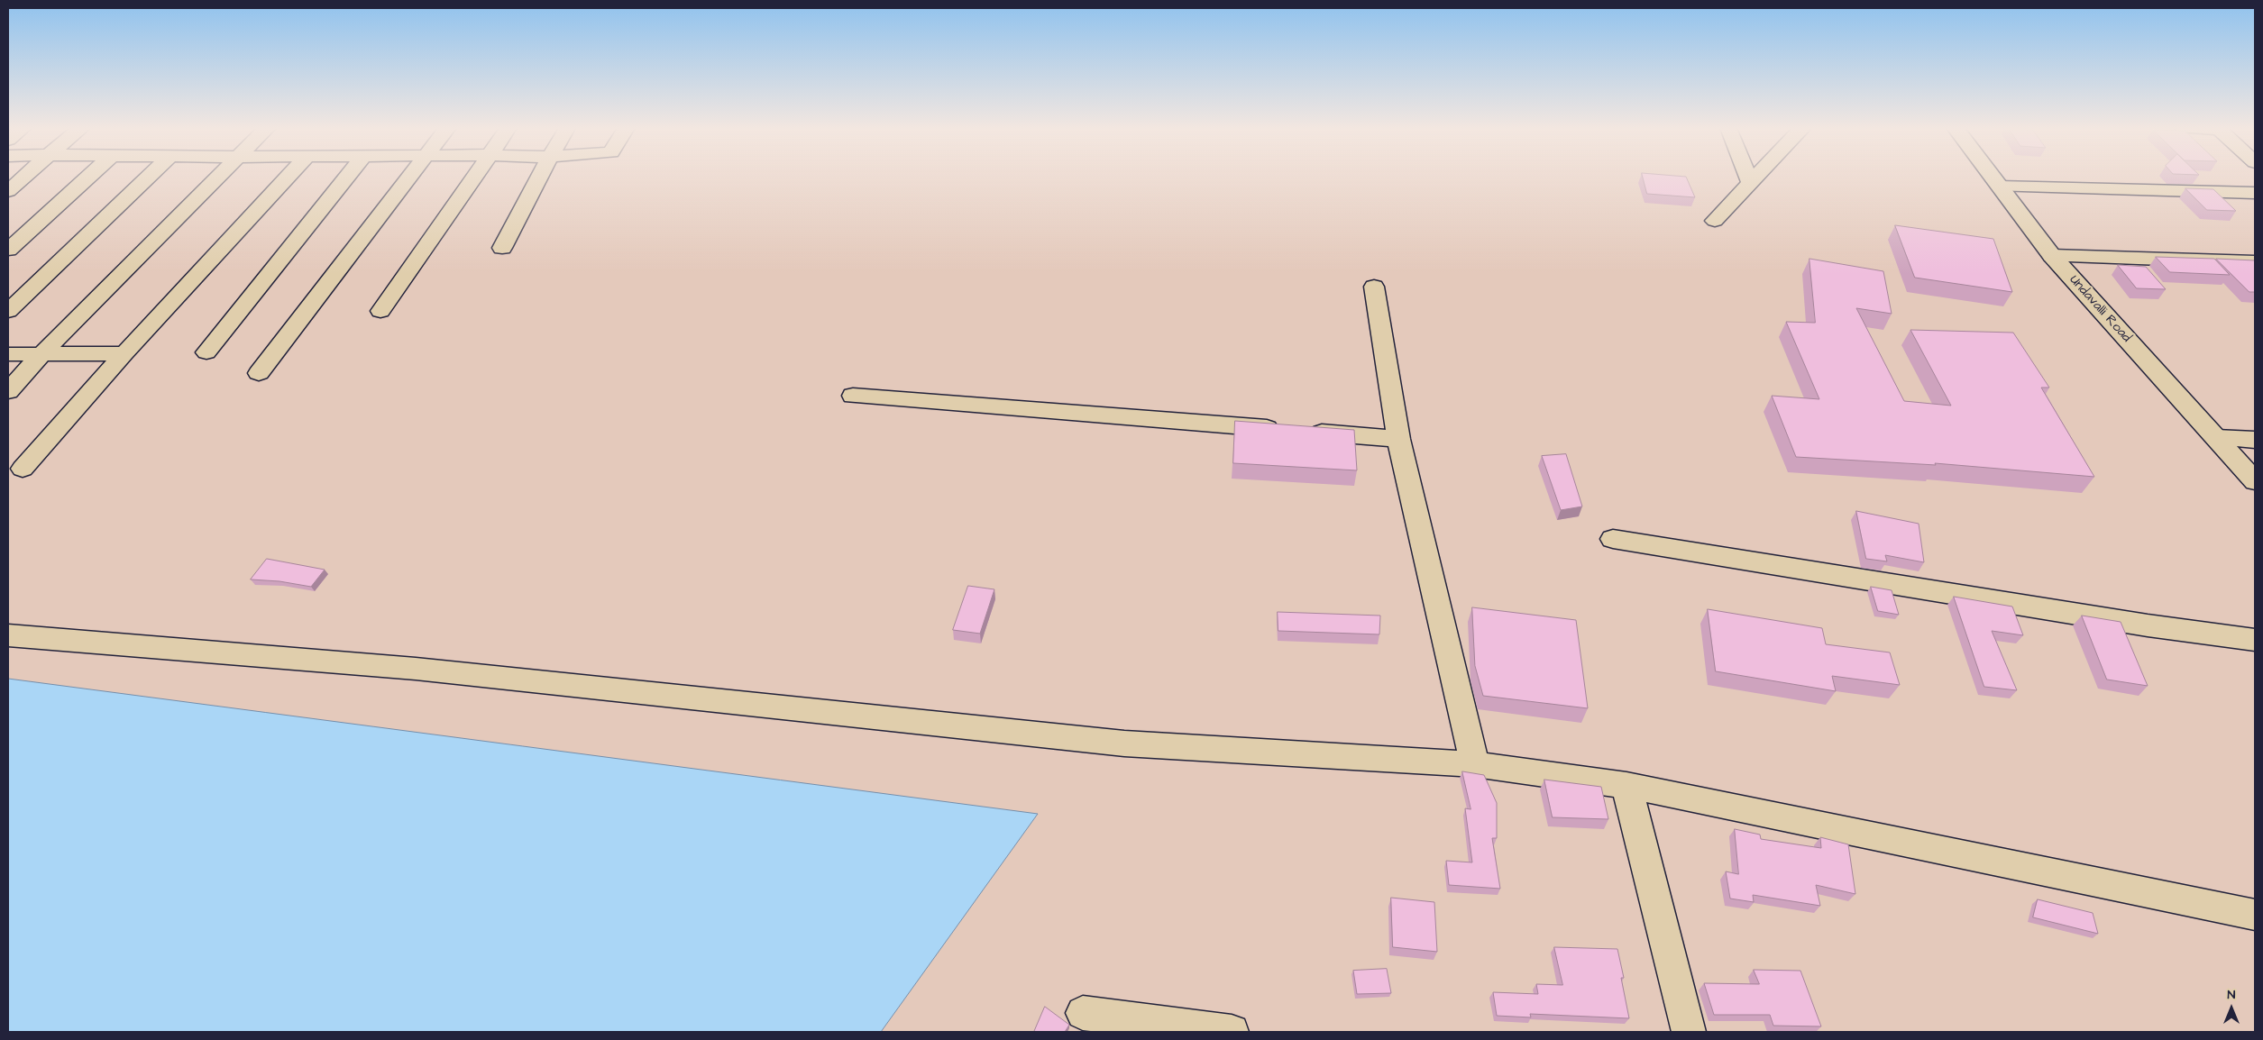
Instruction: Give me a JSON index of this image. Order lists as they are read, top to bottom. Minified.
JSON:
{"streets":{"street":["Undavalli Road"]},"north":"top"}
